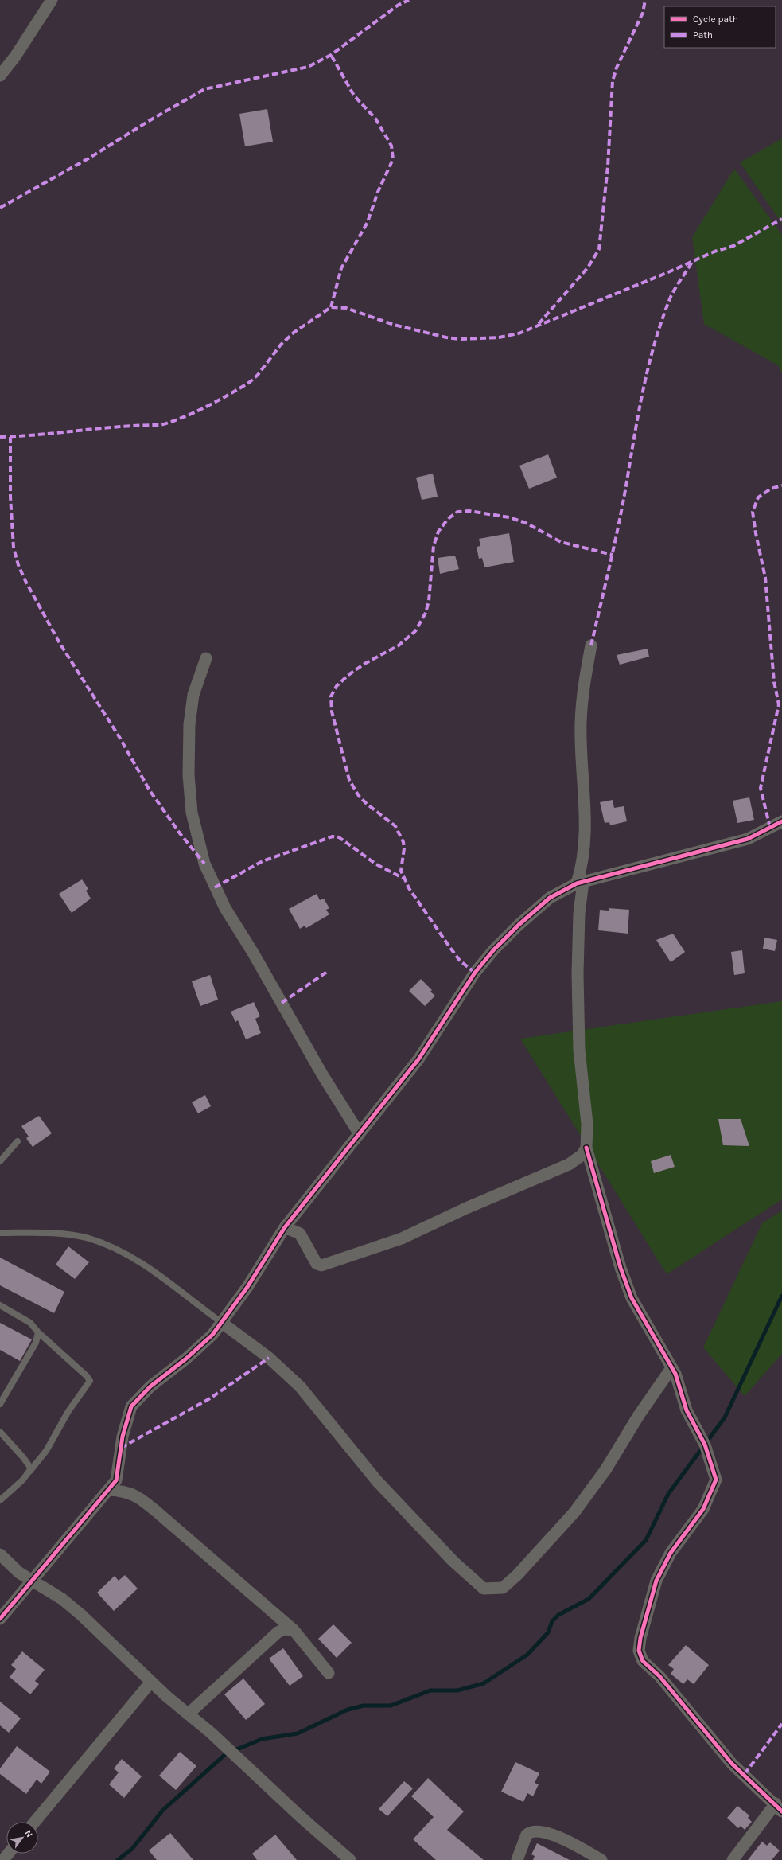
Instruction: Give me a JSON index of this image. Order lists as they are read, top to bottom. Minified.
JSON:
{"legend":["Cycle path","Path"],"north":"top right"}
